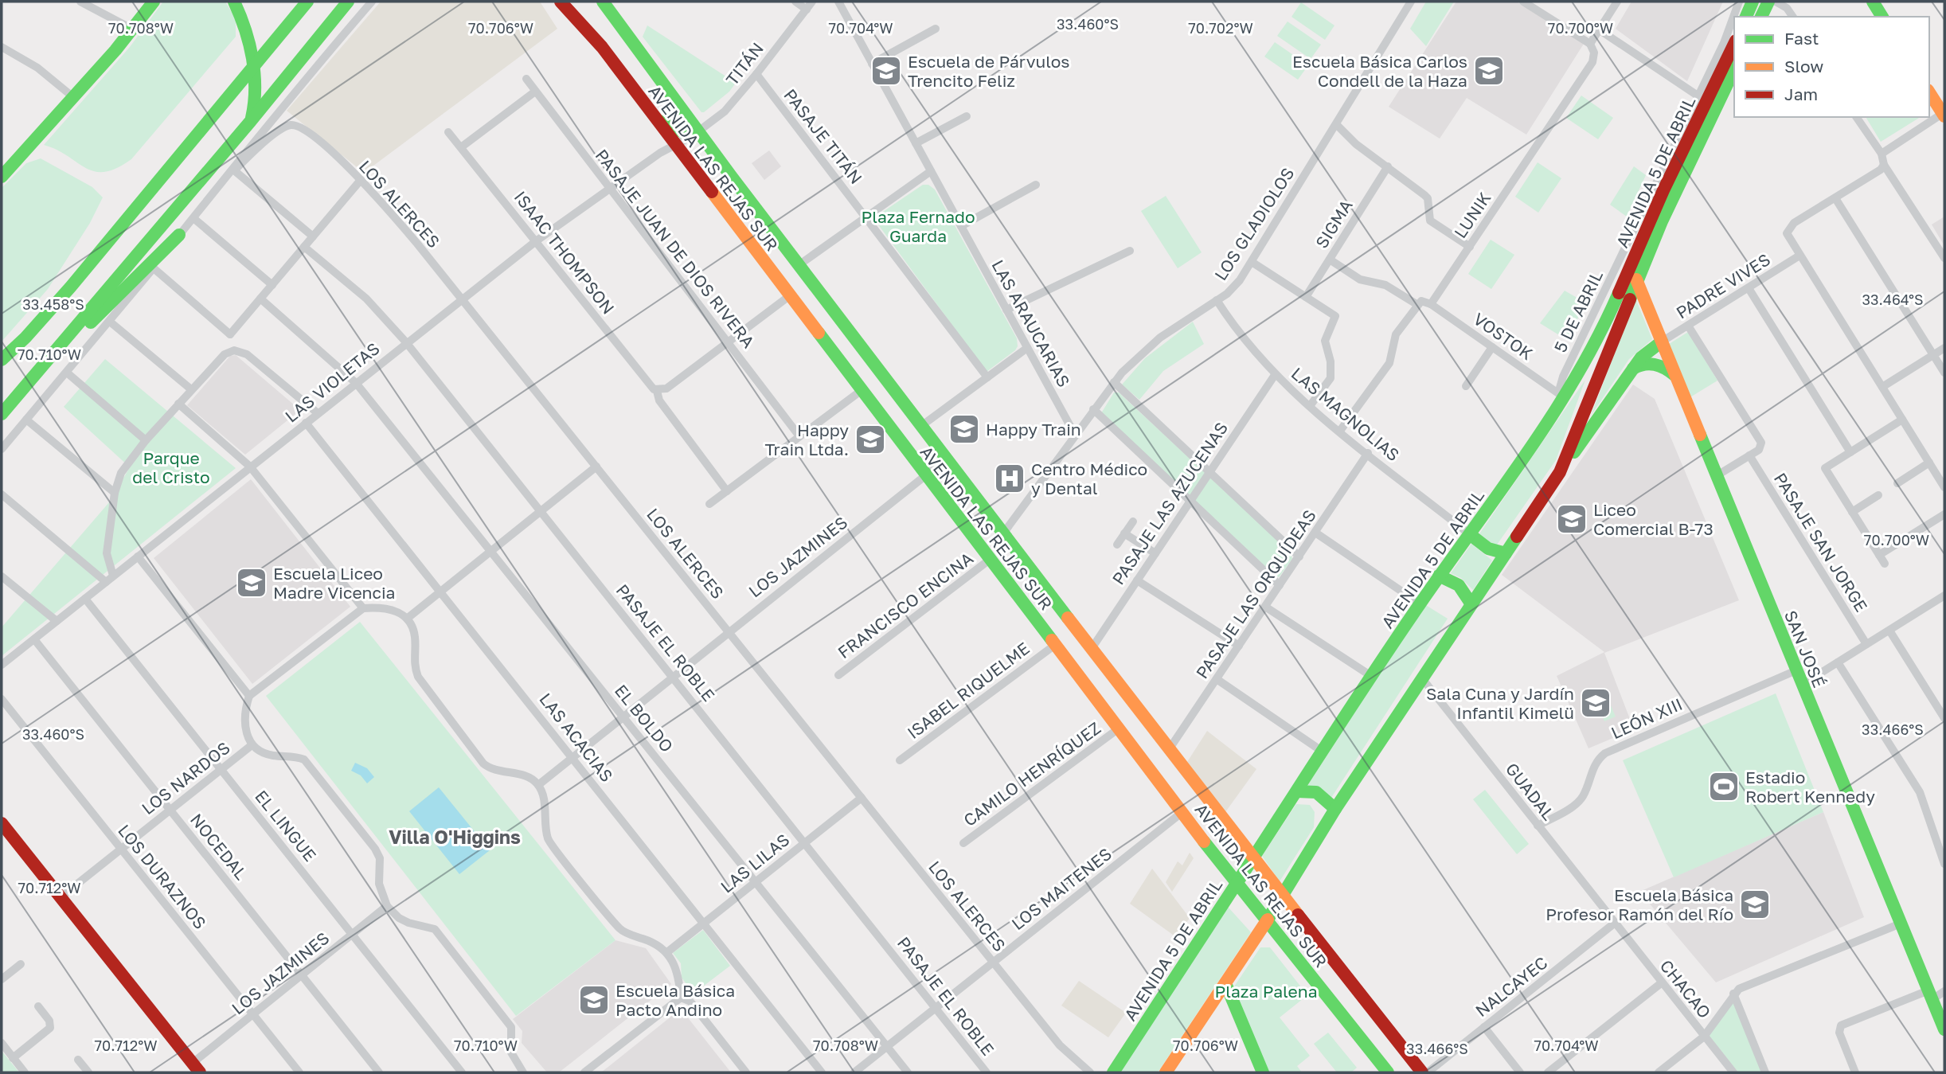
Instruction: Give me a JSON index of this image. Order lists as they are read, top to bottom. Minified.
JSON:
{"streets":{"main road":["AVENIDA LAS REJAS SUR","AVENIDA 5 DE ABRIL","SAN JOSÉ"],"street":["TITÁN","PASAJE TITÁN","LOS ALERCES","LUNIK","LOS GLADIOLOS","SIGMA","PASAJE JUAN DE DIOS RIVERA","ISAAC THOMPSON","PADRE VIVES","5 DE ABRIL","LAS ARAUCARIAS","VOSTOK","LAS VIOLETAS","LAS MAGNOLIAS","PASAJE LAS AZUCENAS","PASAJE SAN JORGE","LOS JAZMINES","PASAJE LAS ORQUÍDEAS","FRANCISCO ENCINA","PASAJE EL ROBLE","ISABEL RIQUELME","EL BOLDO","LEÓN XIII","LAS ACACIAS","CAMILO HENRÍQUEZ","LOS NARDOS","GUADAL","EL LINGUE","NOCEDAL","LAS LILAS","LOS DURAZNOS","LOS MAITENES","NALCAYEC","CHACAO"]},"crossings":[["TITÁN","PASAJE TITÁN"],["TITÁN","AVENIDA LAS REJAS SUR"],["TITÁN","LAS VIOLETAS"],["AVENIDA LAS REJAS SUR","AVENIDA 5 DE ABRIL"],["AVENIDA LAS REJAS SUR","LOS GLADIOLOS"],["AVENIDA LAS REJAS SUR","LAS VIOLETAS"],["AVENIDA LAS REJAS SUR","PASAJE LAS AZUCENAS"],["AVENIDA LAS REJAS SUR","LOS JAZMINES"],["AVENIDA LAS REJAS SUR","PASAJE LAS ORQUÍDEAS"],["AVENIDA LAS REJAS SUR","FRANCISCO ENCINA"],["AVENIDA LAS REJAS SUR","ISABEL RIQUELME"],["AVENIDA LAS REJAS SUR","CAMILO HENRÍQUEZ"],["AVENIDA LAS REJAS SUR","LOS MAITENES"],["AVENIDA 5 DE ABRIL","LAS MAGNOLIAS"],["AVENIDA 5 DE ABRIL","SAN JOSÉ"],["AVENIDA 5 DE ABRIL","GUADAL"],["LOS ALERCES","LAS VIOLETAS"],["LOS ALERCES","LOS JAZMINES"],["LOS ALERCES","LAS LILAS"],["LOS ALERCES","LOS MAITENES"],["LUNIK","VOSTOK"],["LOS GLADIOLOS","LAS ARAUCARIAS"],["LOS GLADIOLOS","LAS MAGNOLIAS"],["PASAJE JUAN DE DIOS RIVERA","LAS VIOLETAS"],["ISAAC THOMPSON","LAS VIOLETAS"],["PADRE VIVES","SAN JOSÉ"],["5 DE ABRIL","VOSTOK"],["LAS VIOLETAS","PASAJE EL ROBLE"],["LAS VIOLETAS","EL BOLDO"],["LAS VIOLETAS","LAS ACACIAS"],["LAS VIOLETAS","EL LINGUE"],["LAS VIOLETAS","NOCEDAL"],["LAS MAGNOLIAS","PASAJE LAS AZUCENAS"],["LAS MAGNOLIAS","PASAJE LAS ORQUÍDEAS"],["LOS JAZMINES","PASAJE EL ROBLE"],["LOS JAZMINES","EL BOLDO"],["LOS JAZMINES","LAS ACACIAS"],["LOS JAZMINES","EL LINGUE"],["LOS JAZMINES","NOCEDAL"],["LOS JAZMINES","LOS DURAZNOS"],["PASAJE EL ROBLE","LAS LILAS"],["PASAJE EL ROBLE","LOS MAITENES"],["SAN JOSÉ","LEÓN XIII"],["EL BOLDO","LAS LILAS"],["EL BOLDO","LOS MAITENES"],["LEÓN XIII","GUADAL"],["LAS ACACIAS","LAS LILAS"],["LOS NARDOS","EL LINGUE"],["LOS NARDOS","NOCEDAL"],["LOS NARDOS","LOS DURAZNOS"],["GUADAL","NALCAYEC"],["GUADAL","CHACAO"],["NALCAYEC","CHACAO"]],"districts":["Villa O'Higgins"],"parks":["Plaza Fernado Guarda","Parque del Cristo","Plaza Palena"],"places":{"school or university":["Escuela de Párvulos Trencito Feliz","Escuela Básica Carlos Condell de la Haza","Happy Train","Happy Train Ltda.","Liceo Comercial B-73","Escuela Liceo Madre Vicencia","Sala Cuna y Jardín Infantil Kimelü","Escuela Básica Profesor Ramón del Río","Escuela Básica Pacto Andino"],"hospital":["Centro Médico y Dental"],"sports":["Estadio Robert Kennedy"]},"legend":["Fast","Slow","Jam"],"coordinates":["33.460°S","70.708°W","70.706°W","70.704°W","70.702°W","70.700°W","33.464°S","33.458°S","70.710°W","33.466°S","70.712°W"]}
